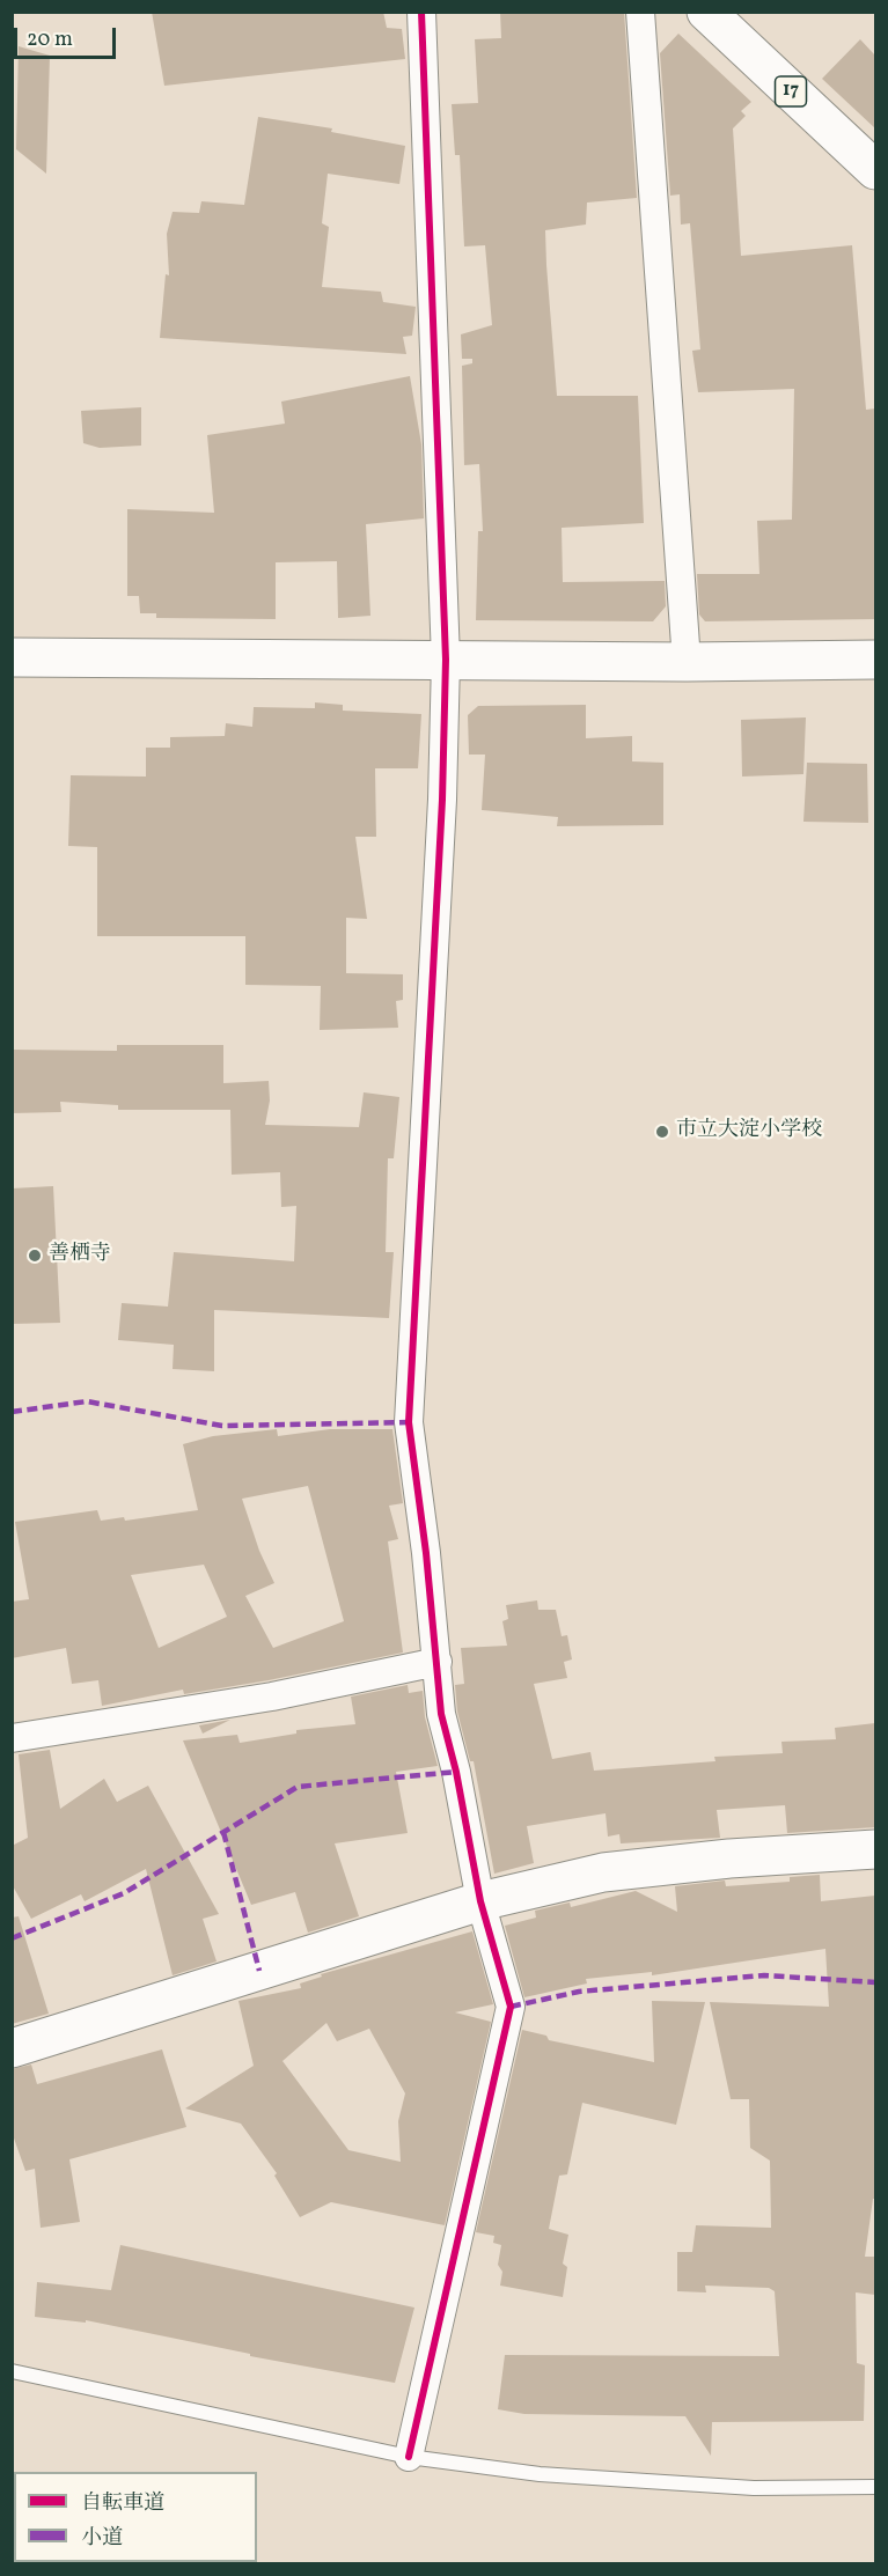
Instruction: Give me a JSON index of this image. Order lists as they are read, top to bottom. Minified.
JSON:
{"streets":{"street":["17"]},"places":["市立大淀小学校","善栖寺"],"legend":["自転車道","小道"],"scale_bar":"20 m"}
